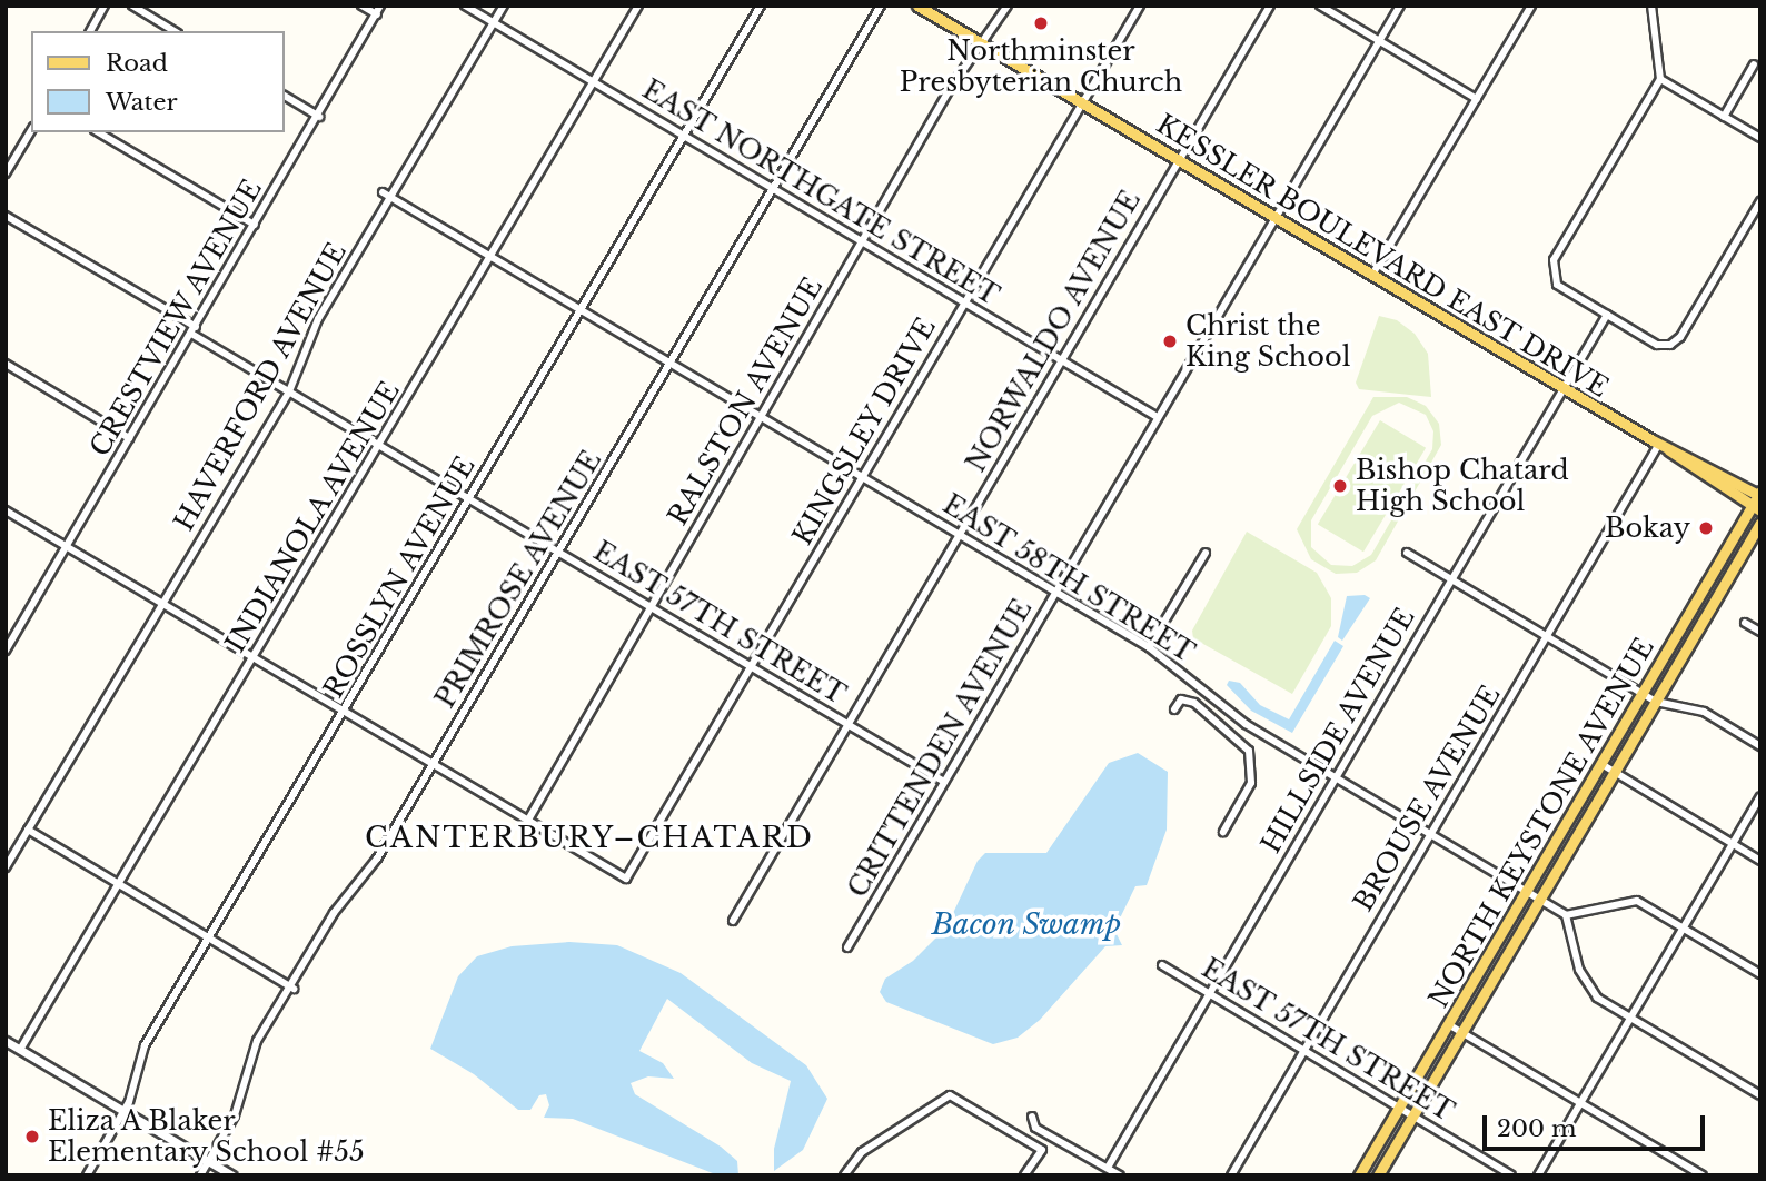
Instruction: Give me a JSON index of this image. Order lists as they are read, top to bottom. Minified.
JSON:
{"streets":{"main road":["KESSLER BOULEVARD EAST DRIVE","NORTH KEYSTONE AVENUE"],"street":["EAST NORTHGATE STREET","CRESTVIEW AVENUE","NORWALDO AVENUE","HAVERFORD AVENUE","RALSTON AVENUE","KINGSLEY DRIVE","INDIANOLA AVENUE","ROSSLYN AVENUE","EAST 58TH STREET","PRIMROSE AVENUE","EAST 57TH STREET","HILLSIDE AVENUE","CRITTENDEN AVENUE","BROUSE AVENUE"]},"crossings":[["EAST NORTHGATE STREET","NORWALDO AVENUE"],["EAST NORTHGATE STREET","HAVERFORD AVENUE"],["EAST NORTHGATE STREET","RALSTON AVENUE"],["EAST NORTHGATE STREET","KINGSLEY DRIVE"],["EAST NORTHGATE STREET","INDIANOLA AVENUE"],["EAST NORTHGATE STREET","ROSSLYN AVENUE"],["EAST NORTHGATE STREET","PRIMROSE AVENUE"],["EAST NORTHGATE STREET","CRITTENDEN AVENUE"],["KESSLER BOULEVARD EAST DRIVE","NORWALDO AVENUE"],["KESSLER BOULEVARD EAST DRIVE","RALSTON AVENUE"],["KESSLER BOULEVARD EAST DRIVE","KINGSLEY DRIVE"],["KESSLER BOULEVARD EAST DRIVE","HILLSIDE AVENUE"],["KESSLER BOULEVARD EAST DRIVE","CRITTENDEN AVENUE"],["KESSLER BOULEVARD EAST DRIVE","BROUSE AVENUE"],["KESSLER BOULEVARD EAST DRIVE","NORTH KEYSTONE AVENUE"],["CRESTVIEW AVENUE","EAST 57TH STREET"],["NORWALDO AVENUE","EAST 58TH STREET"],["NORWALDO AVENUE","EAST 57TH STREET"],["HAVERFORD AVENUE","EAST 58TH STREET"],["HAVERFORD AVENUE","EAST 57TH STREET"],["RALSTON AVENUE","KINGSLEY DRIVE"],["RALSTON AVENUE","EAST 58TH STREET"],["RALSTON AVENUE","EAST 57TH STREET"],["KINGSLEY DRIVE","EAST 58TH STREET"],["KINGSLEY DRIVE","EAST 57TH STREET"],["INDIANOLA AVENUE","EAST 58TH STREET"],["INDIANOLA AVENUE","EAST 57TH STREET"],["ROSSLYN AVENUE","EAST 58TH STREET"],["ROSSLYN AVENUE","EAST 57TH STREET"],["EAST 58TH STREET","PRIMROSE AVENUE"],["EAST 58TH STREET","HILLSIDE AVENUE"],["EAST 58TH STREET","CRITTENDEN AVENUE"],["EAST 58TH STREET","BROUSE AVENUE"],["EAST 58TH STREET","NORTH KEYSTONE AVENUE"],["PRIMROSE AVENUE","EAST 57TH STREET"],["EAST 57TH STREET","HILLSIDE AVENUE"],["EAST 57TH STREET","CRITTENDEN AVENUE"],["EAST 57TH STREET","BROUSE AVENUE"],["EAST 57TH STREET","NORTH KEYSTONE AVENUE"]],"districts":["CANTERBURY–CHATARD"],"water":["Bacon Swamp"],"places":["Northminster Presbyterian Church","Christ the King School","Bishop Chatard High School","Bokay","Eliza A Blaker Elementary School #55"],"legend":["Road","Water"],"scale_bar":"200 m"}
